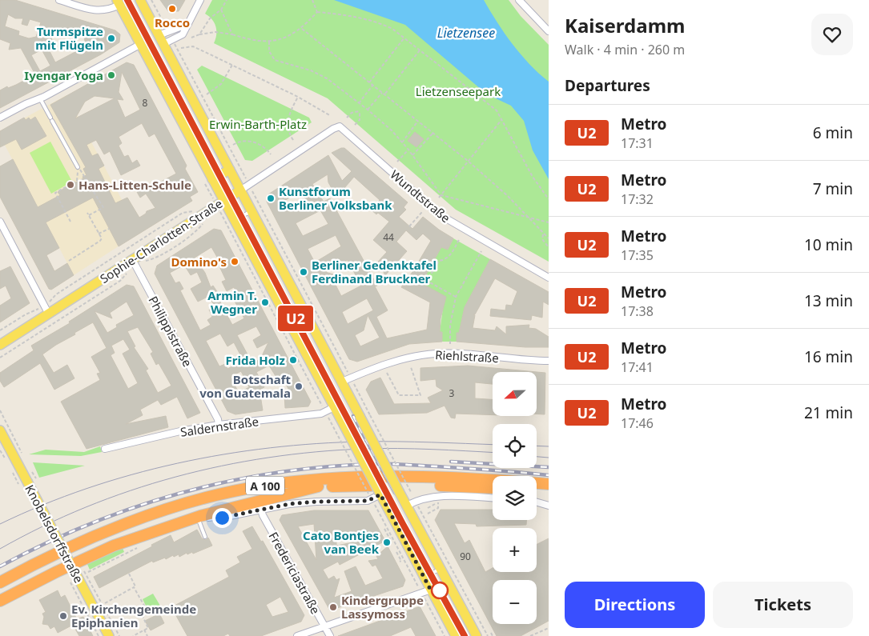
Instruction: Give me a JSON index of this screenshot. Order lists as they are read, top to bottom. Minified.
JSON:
{"streets":{"highway":["A 100"],"main road":["Sophie-Charlotten-Straße","Knobelsdorffstraße"],"street":["Wundtstraße","Philippistraße","Riehlstraße","Saldernstraße","Fredericiastraße"]},"crossings":[["Wundtstraße","Sophie-Charlotten-Straße"],["Sophie-Charlotten-Straße","Philippistraße"],["Philippistraße","Saldernstraße"]],"water":["Lietzensee"],"parks":["Lietzenseepark","Erwin-Barth-Platz"],"places":["Rocco","Turmspitze mit Flügeln","Iyengar Yoga","Hans-Litten-Schule","Kunstforum Berliner Volksbank","Domino's","Berliner Gedenktafel Ferdinand Bruckner","Armin T. Wegner","Frida Holz","Botschaft von Guatemala","Cato Bontjes van Beek","Kindergruppe Lassymoss","Ev. Kirchengemeinde Epiphanien"],"lines":["metro line U2"],"house_numbers":["8","44","3","90"],"north":"left","page":{"on_map":"U2","heading":[["Kaiserdamm","Walk · 4 min · 260 m"],"Departures"],"list":[{"mark":"U2","name":"Metro","note":"17:31","value":"6 min"},{"mark":"U2","name":"Metro","note":"17:32","value":"7 min"},{"mark":"U2","name":"Metro","note":"17:35","value":"10 min"},{"mark":"U2","name":"Metro","note":"17:38","value":"13 min"},{"mark":"U2","name":"Metro","note":"17:41","value":"16 min"},{"mark":"U2","name":"Metro","note":"17:46","value":"21 min"}],"map_buttons":["+","−"],"buttons":["Directions","Tickets"]}}
